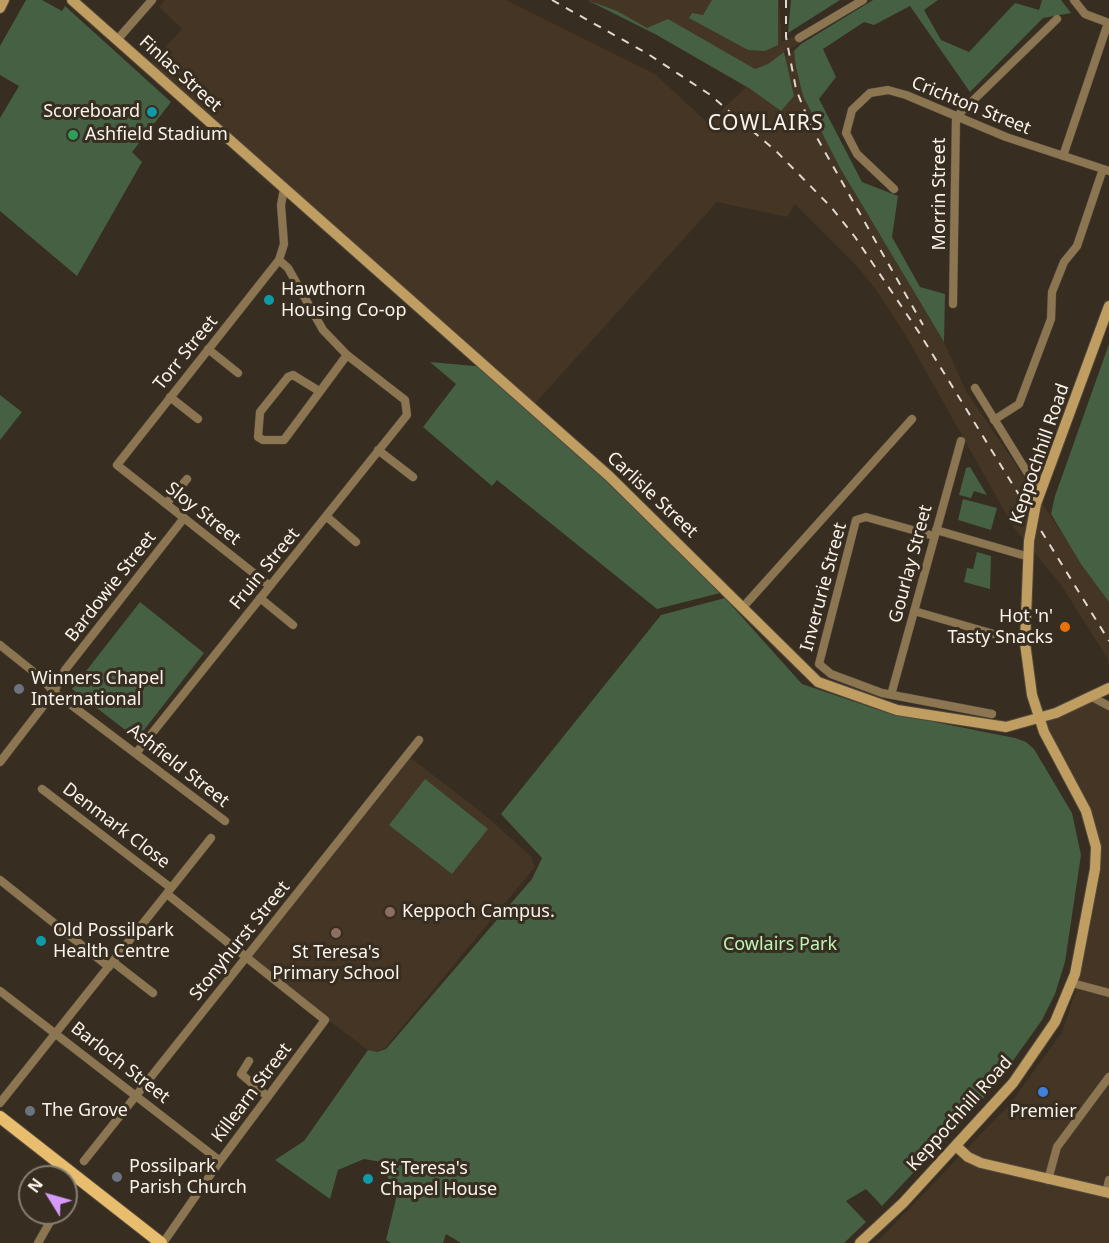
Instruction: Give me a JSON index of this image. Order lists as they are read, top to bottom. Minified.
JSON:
{"streets":{"street":["Finlas Street","Crichton Street","Morrin Street","Torr Street","Keppochhill Road","Carlisle Street","Sloy Street","Gourlay Street","Fruin Street","Bardowie Street","Inverurie Street","Ashfield Street","Denmark Close","Stonyhurst Street","Barloch Street","Killearn Street"]},"crossings":[["Finlas Street","Carlisle Street"],["Crichton Street","Morrin Street"],["Torr Street","Sloy Street"],["Keppochhill Road","Carlisle Street"],["Sloy Street","Fruin Street"],["Sloy Street","Bardowie Street"],["Gourlay Street","Inverurie Street"],["Fruin Street","Ashfield Street"],["Bardowie Street","Ashfield Street"],["Denmark Close","Stonyhurst Street"],["Denmark Close","Killearn Street"],["Stonyhurst Street","Barloch Street"],["Barloch Street","Killearn Street"]],"districts":["COWLAIRS"],"parks":["Cowlairs Park"],"places":["Scoreboard","Ashfield Stadium","Hawthorn Housing Co-op","Hot 'n' Tasty Snacks","Winners Chapel International","Keppoch Campus.","St Teresa's Primary School","Old Possilpark Health Centre","Premier","The Grove","Possilpark Parish Church","St Teresa's Chapel House"],"north":"top left"}
